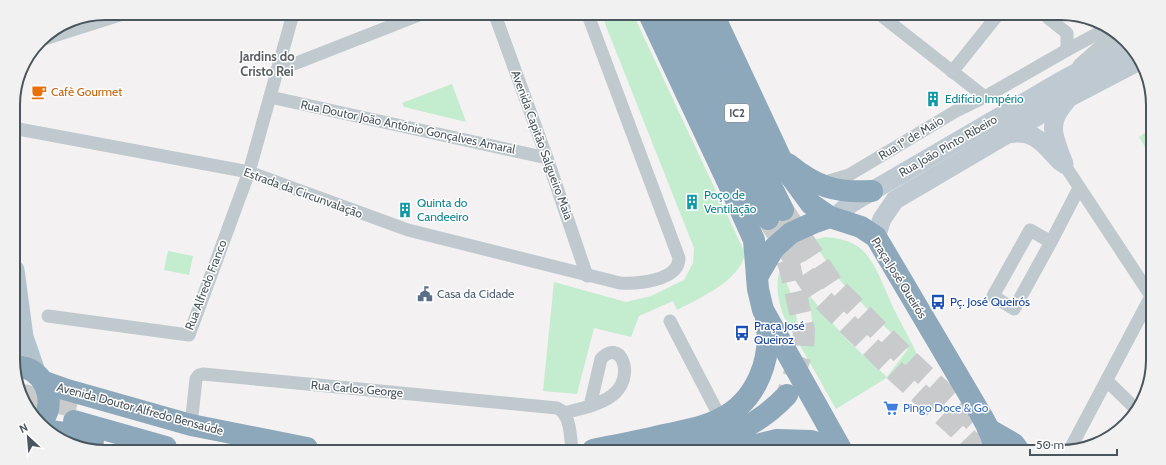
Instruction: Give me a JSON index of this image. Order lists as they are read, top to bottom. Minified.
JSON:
{"streets":{"highway":["IC2","Praça José Queirós","Avenida Doutor Alfredo Bensaúde"],"main road":["Rua João Pinto Ribeiro"],"street":["Rua Doutor João António Gonçalves Amaral","Rua 1º de Maio","Avenida Capitão Salgueiro Maia","Estrada da Circunvalação","Rua Alfredo Franco","Rua Carlos George"]},"crossings":[["Rua Doutor João António Gonçalves Amaral","Avenida Capitão Salgueiro Maia"],["Avenida Capitão Salgueiro Maia","Estrada da Circunvalação"],["Rua João Pinto Ribeiro","Praça José Queirós"],["Estrada da Circunvalação","Rua Alfredo Franco"],["Rua Carlos George","Avenida Doutor Alfredo Bensaúde"]],"districts":["Jardins do Cristo Rei"],"places":{"cafe":["Cafè Gourmet"],"building":["Edifício Império","Poço de Ventilação","Quinta do Candeeiro"],"public building":["Casa da Cidade"],"bus stop":["Pç. José Queirós","Praça José Queiroz"],"supermarket":["Pingo Doce & Go"]},"scale_bar":"50 m","north":"top left"}
